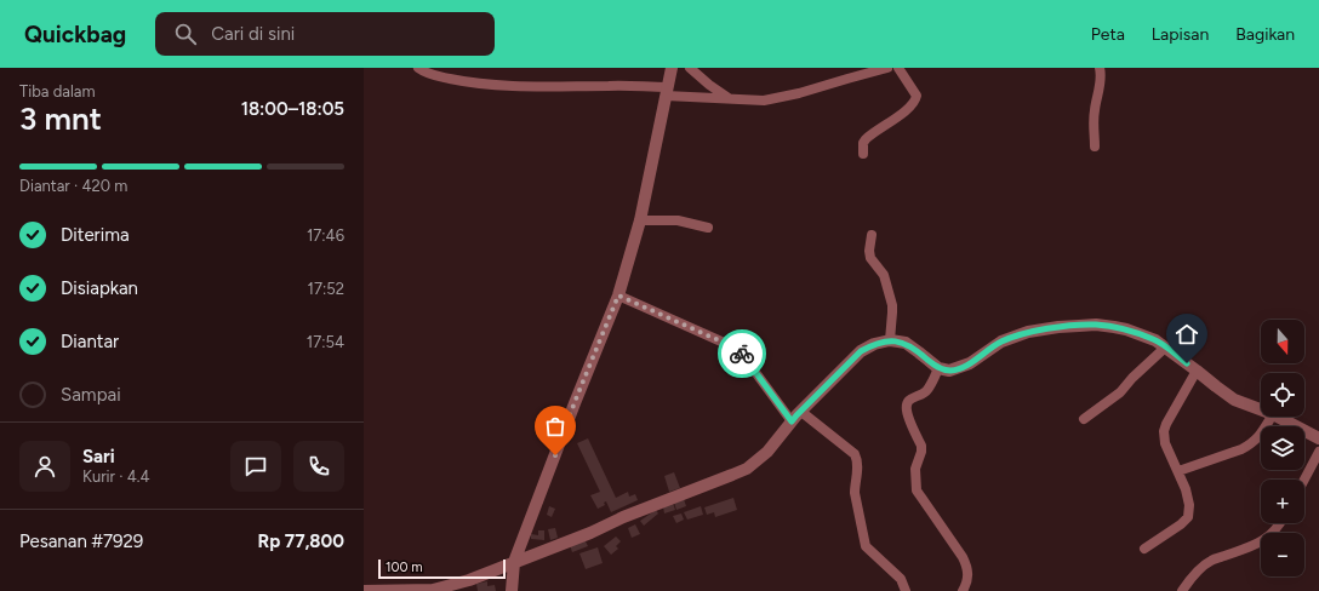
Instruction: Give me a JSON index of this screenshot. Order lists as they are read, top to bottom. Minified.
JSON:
{"scale_bar":"100 m","north":"bottom","page":{"header":"Quickbag","search":"Cari di sini","nav":["Peta","Lapisan","Bagikan"],"heading":["3 mnt","Tiba dalam","18:00–18:05"],"panel":["Sari","Kurir · 4.4","Pesanan #7929","Rp 77,800"],"bar":"Diantar · 420 m","list":[["Diterima","17:46"],["Disiapkan","17:52"],["Diantar","17:54"],"Sampai"],"map_buttons":["+","−"],"scale":"100 m"}}
